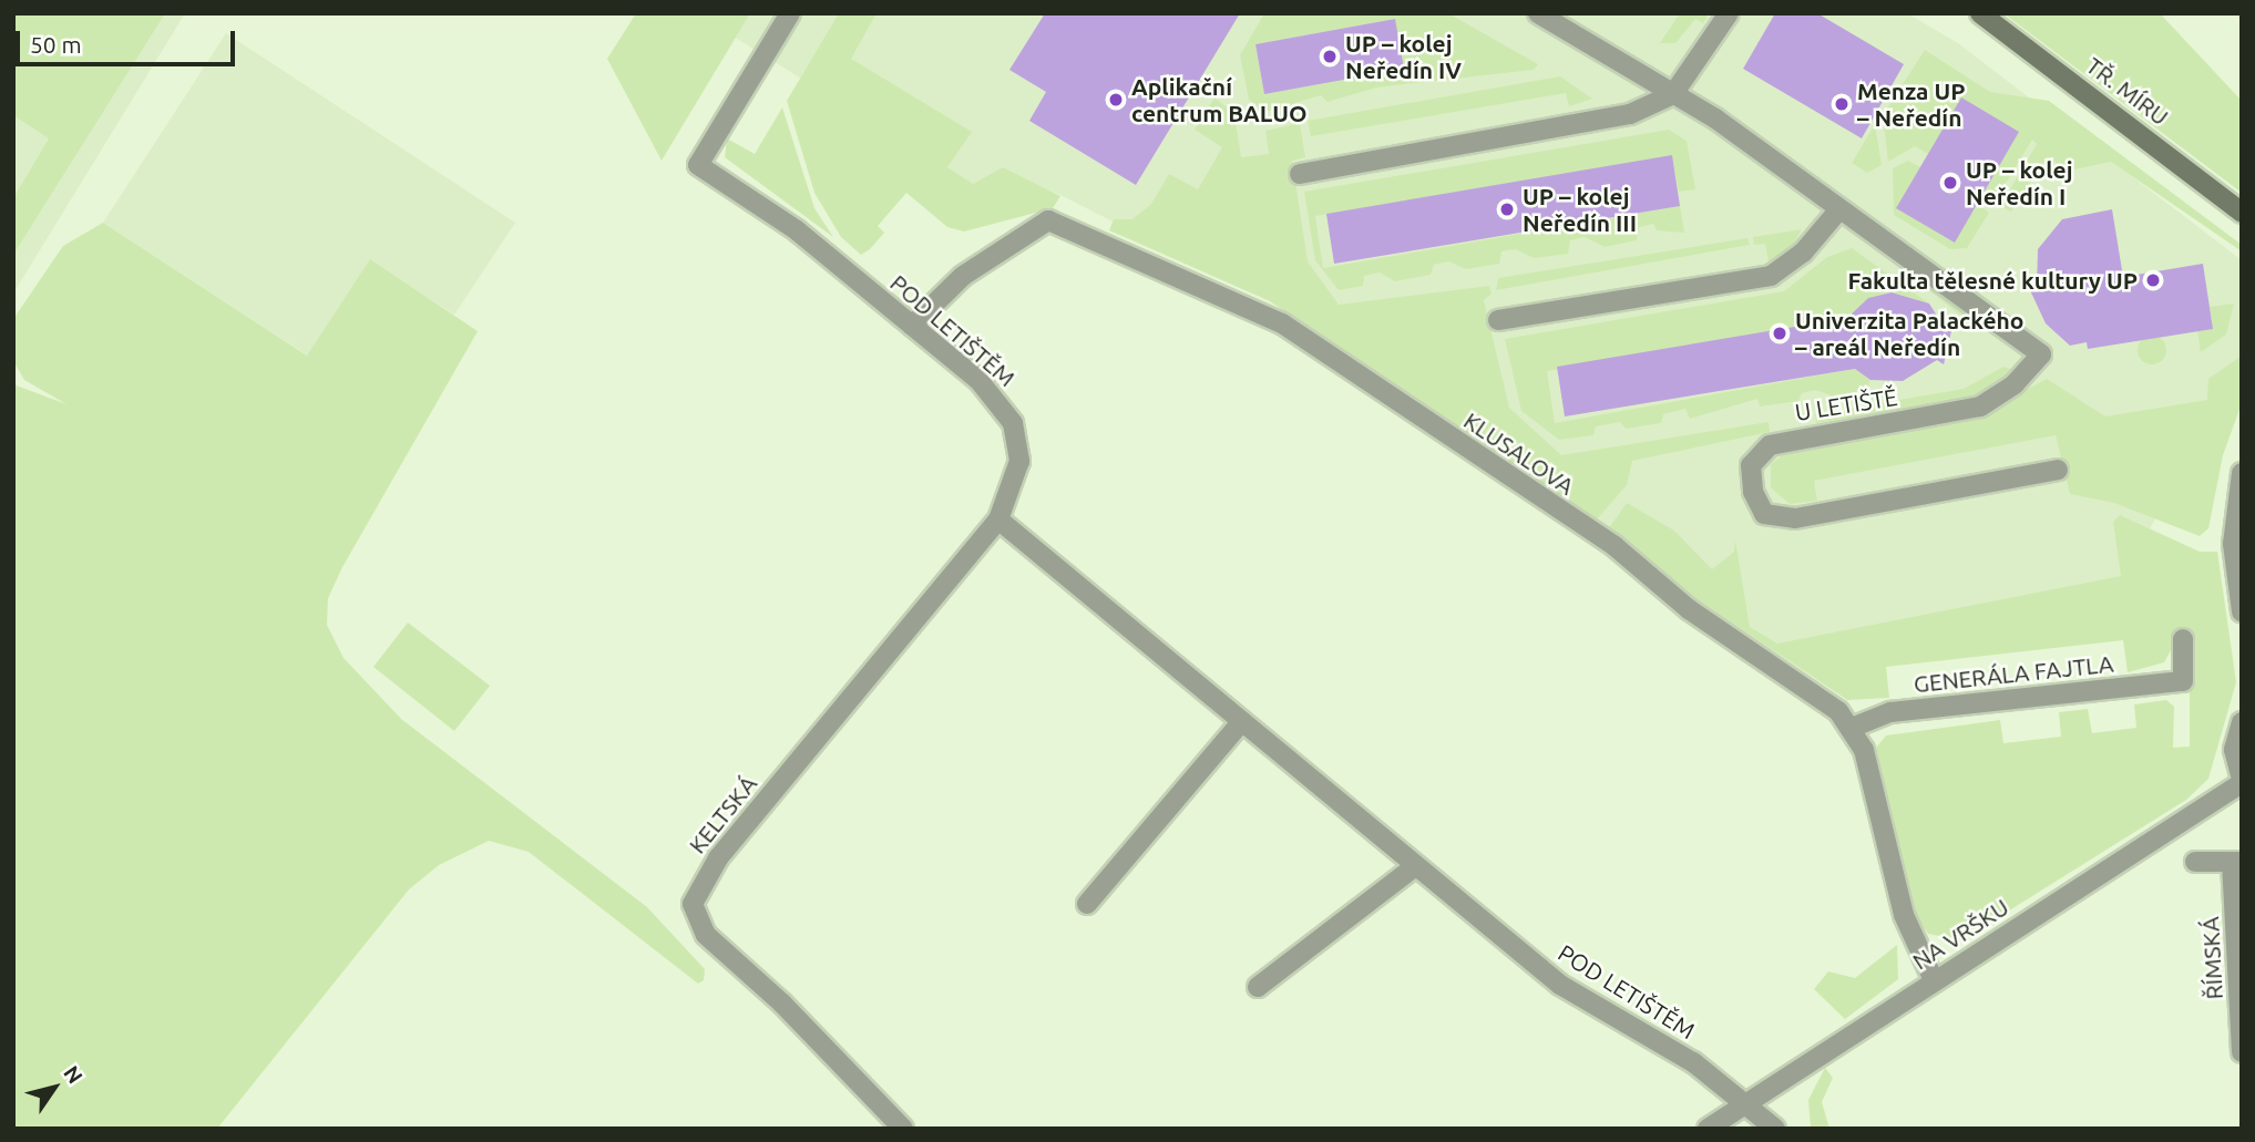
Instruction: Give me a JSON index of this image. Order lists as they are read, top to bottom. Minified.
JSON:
{"streets":{"main road":["TŘ. MÍRU"],"street":["POD LETIŠTĚM","U LETIŠTĚ","KLUSALOVA","GENERÁLA FAJTLA","KELTSKÁ","NA VRŠKU","ŘÍMSKÁ"]},"crossings":[["POD LETIŠTĚM","KLUSALOVA"],["POD LETIŠTĚM","KELTSKÁ"],["POD LETIŠTĚM","NA VRŠKU"],["KLUSALOVA","GENERÁLA FAJTLA"],["KLUSALOVA","NA VRŠKU"]],"places":["UP – kolej Neředín IV","Aplikační centrum BALUO","Menza UP – Neředín","UP – kolej Neředín I","UP – kolej Neředín III","Fakulta tělesné kultury UP","Univerzita Palackého – areál Neředín"],"scale_bar":"50 m","north":"top right"}
